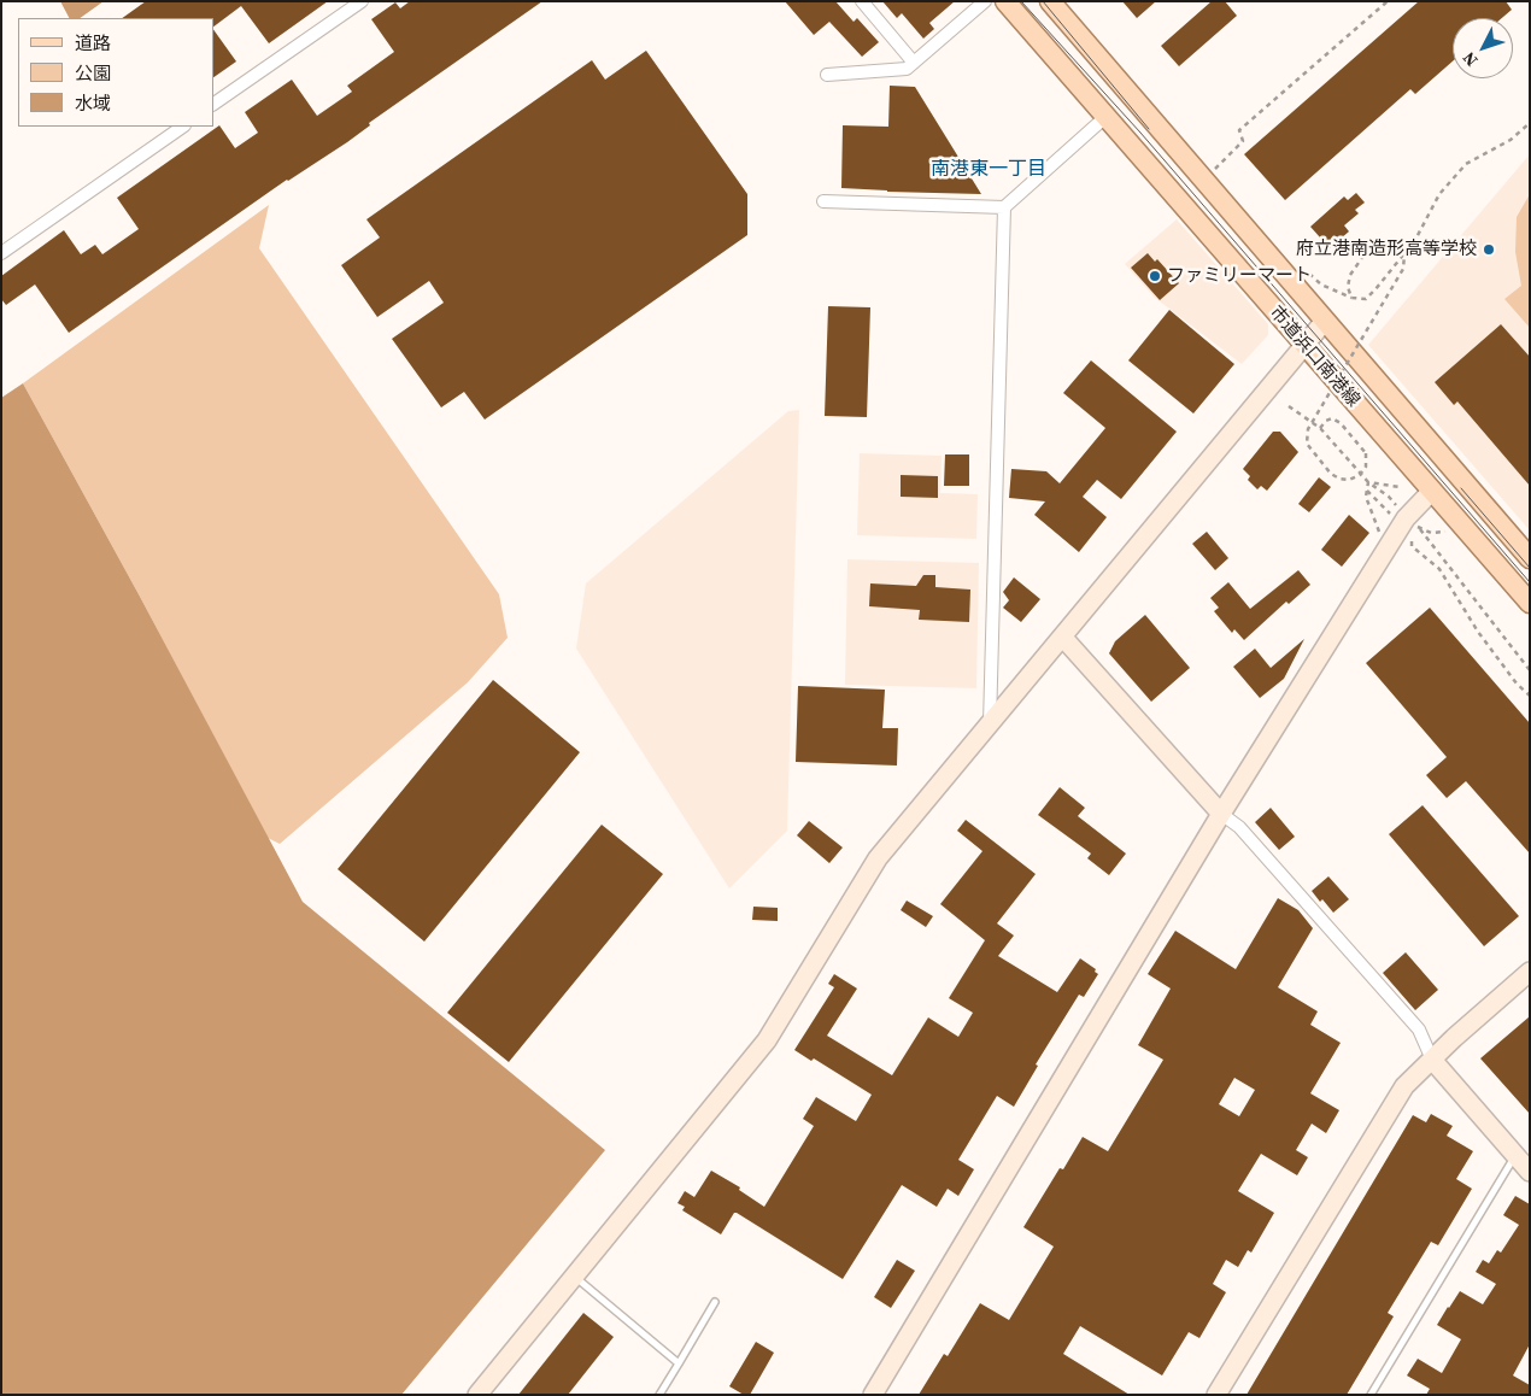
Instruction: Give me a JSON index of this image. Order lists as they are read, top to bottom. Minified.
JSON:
{"streets":{"main road":["市道浜口南港線"]},"districts":["南港東一丁目"],"places":["府立港南造形高等学校","ファミリーマート"],"legend":["道路","公園","水域"],"north":"bottom left"}
